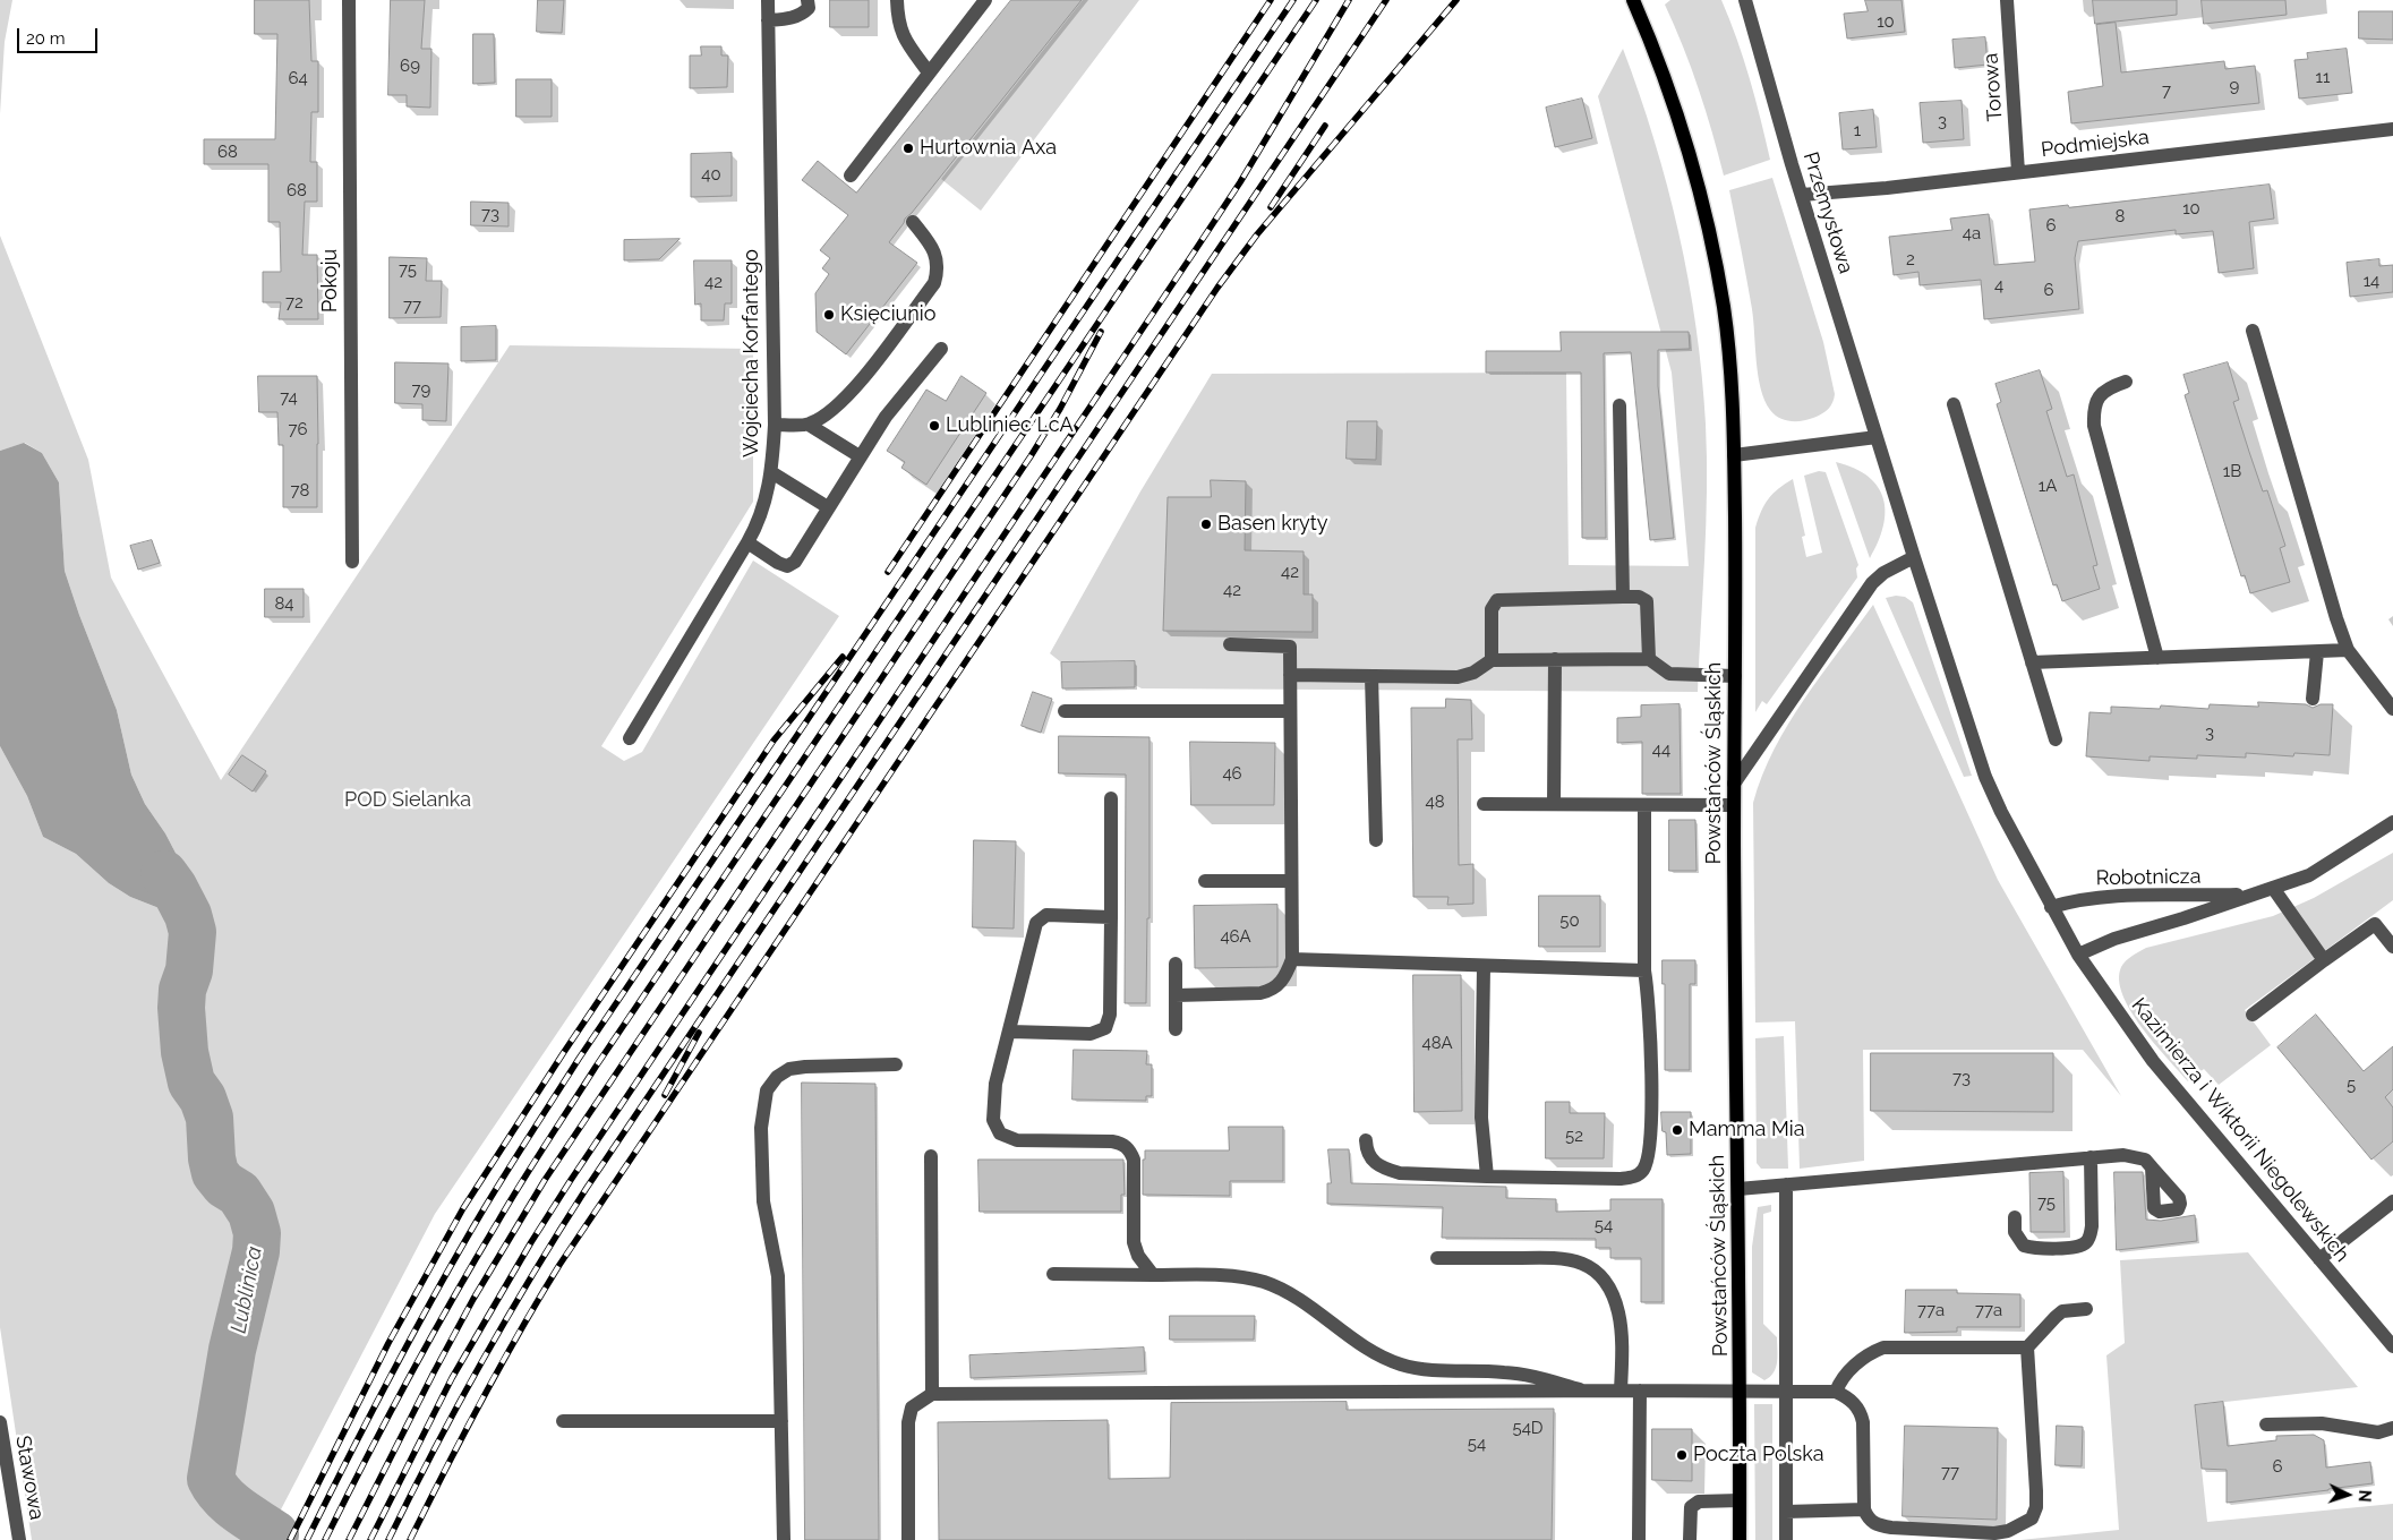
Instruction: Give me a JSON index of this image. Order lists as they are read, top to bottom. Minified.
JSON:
{"streets":{"main road":["Powstańców Śląskich"],"street":["Torowa","Podmiejska","Przemysłowa","Pokoju","Wojciecha Korfantego","Robotnicza","Kazimierza i Wiktorii Niegolewskich","Stawowa"]},"crossings":[["Torowa","Podmiejska"],["Podmiejska","Przemysłowa"],["Przemysłowa","Kazimierza i Wiktorii Niegolewskich"],["Robotnicza","Kazimierza i Wiktorii Niegolewskich"]],"water":["Lublinica"],"parks":["POD Sielanka"],"places":["Hurtownia Axa","Księciunio","Lubliniec LcA","Basen kryty","Mamma Mia","Poczta Polska"],"house_numbers":["10","69","11","64","9","7","3","1","68","40","68","10","73","8","6","4a","2","75","14","42","4","6","72","77","79","74","76","1B","1A","78","42","42","84","3","44","46","48","50","46A","48A","73","5","52","75","54","77a","77a","54D","54","6","77"],"scale_bar":"20 m","north":"right"}
